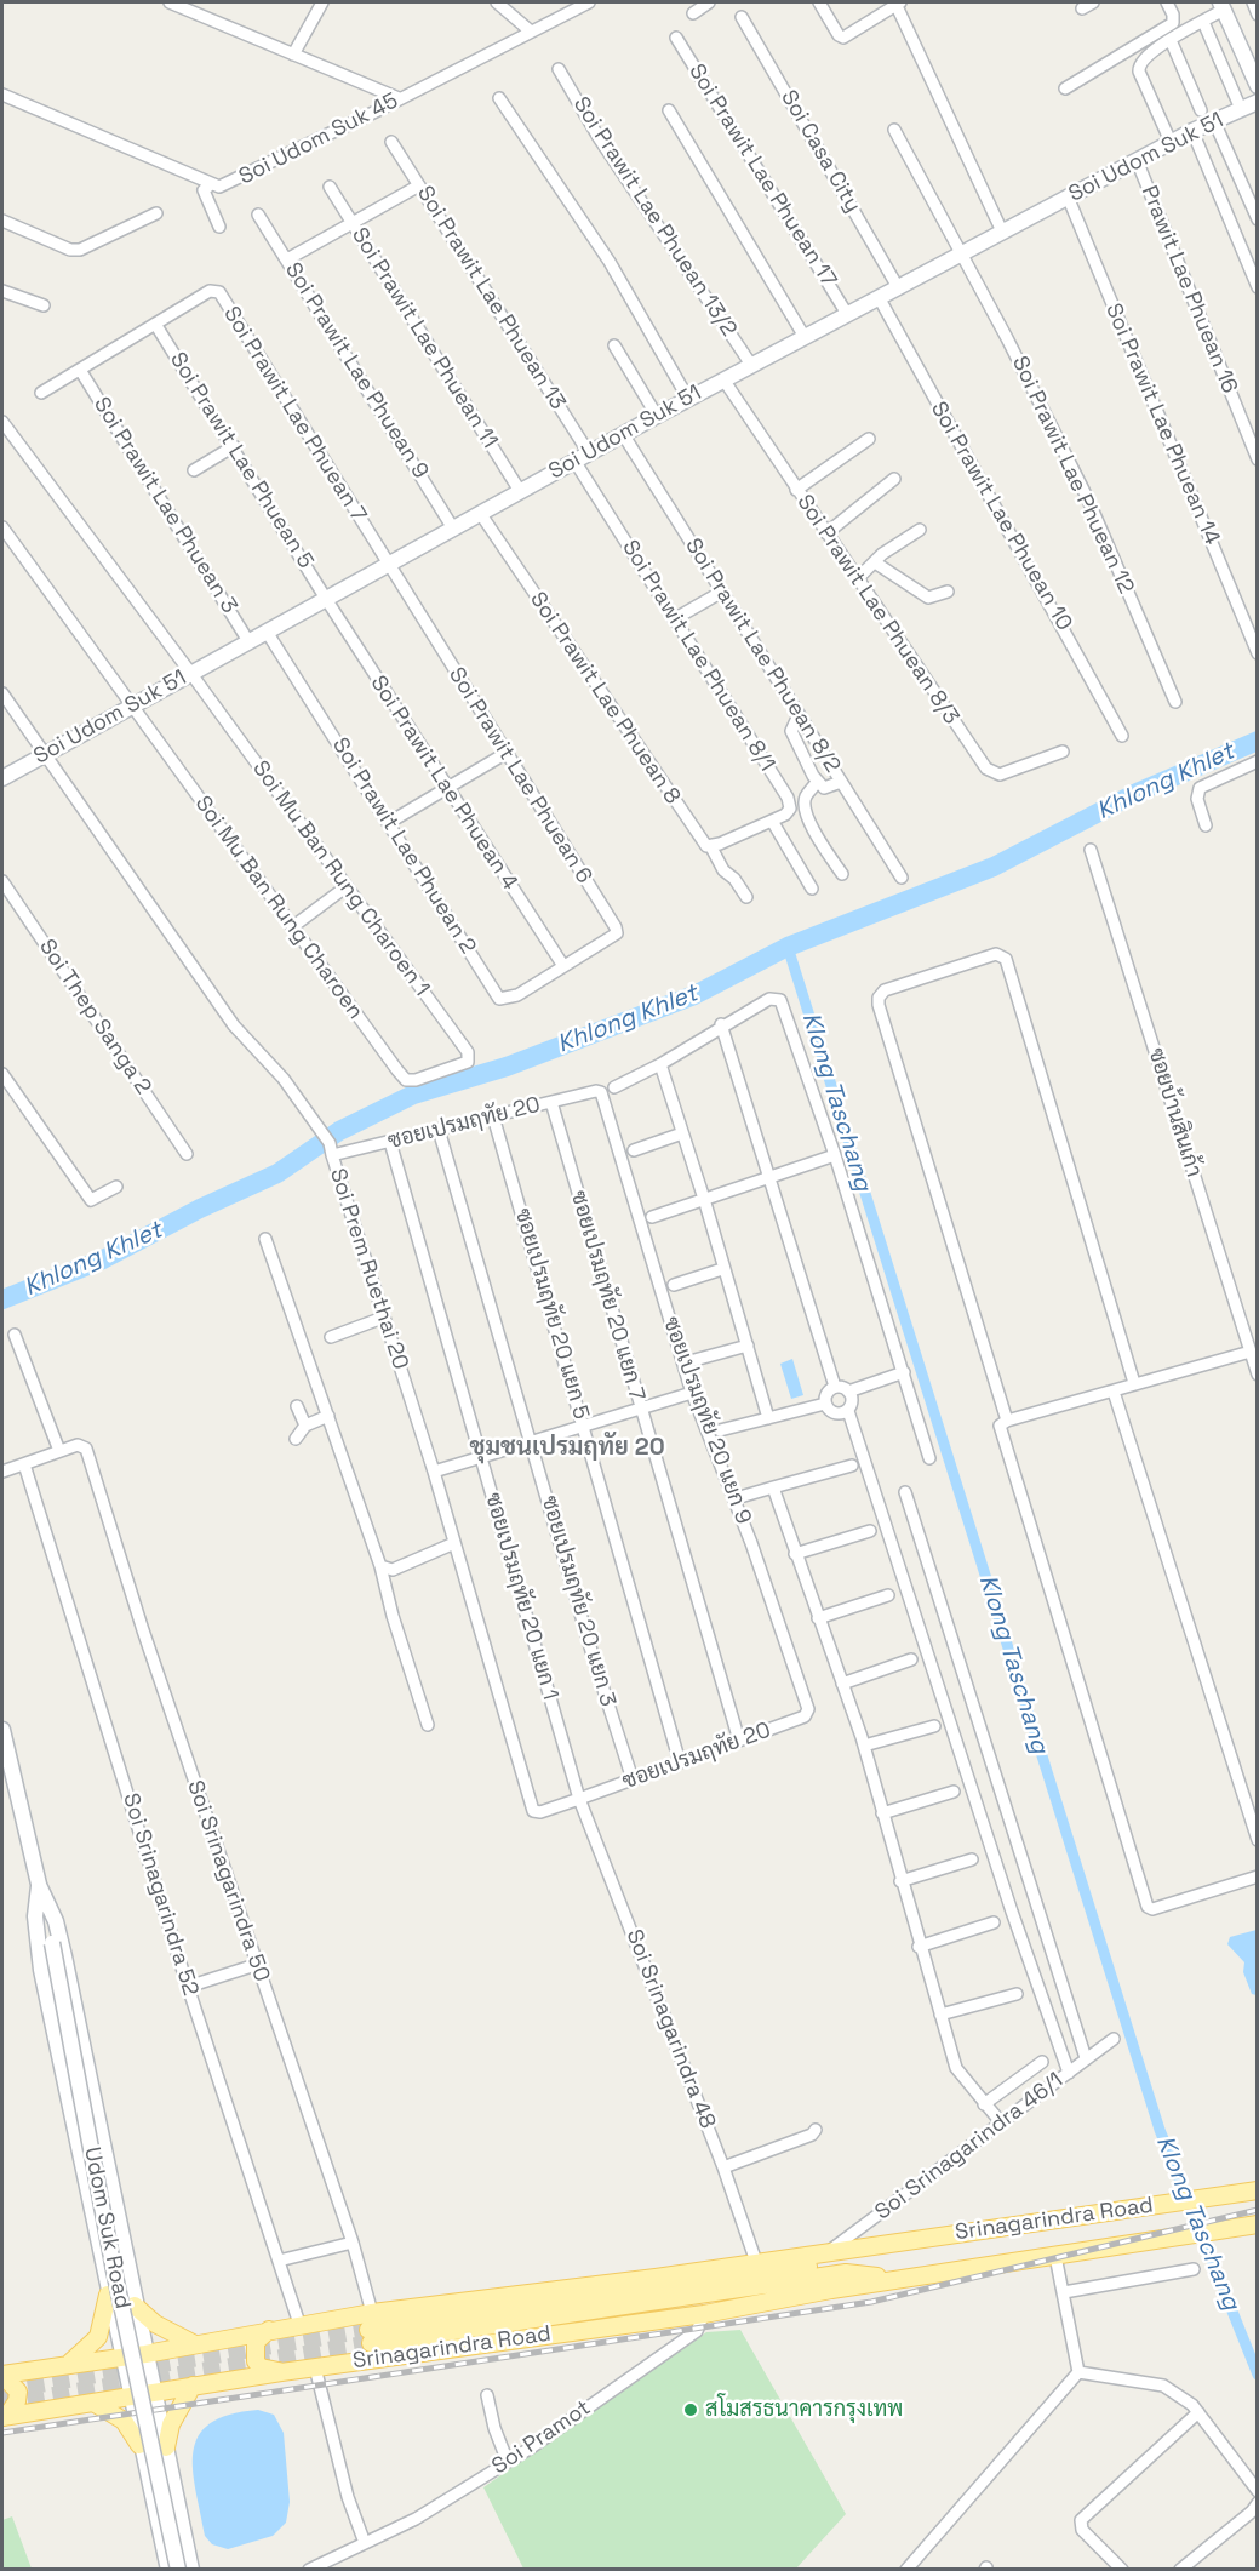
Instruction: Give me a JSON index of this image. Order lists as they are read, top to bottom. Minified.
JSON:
{"streets":{"main road":["Soi Udom Suk 51","Srinagarindra Road","Udom Suk Road"],"street":["Soi Udom Suk 45","Soi Casa City","Soi Prawit Lae Phuean 17","Soi Prawit Lae Phuean 13/2","Prawit Lae Phuean 16","Soi Prawit Lae Phuean 13","Soi Prawit Lae Phuean 11","Soi Prawit Lae Phuean 9","Soi Prawit Lae Phuean 7","Soi Prawit Lae Phuean 14","Soi Prawit Lae Phuean 5","Soi Prawit Lae Phuean 12","Soi Prawit Lae Phuean 3","Soi Prawit Lae Phuean 10","Soi Prawit Lae Phuean 8/3","Soi Prawit Lae Phuean 8/1","Soi Prawit Lae Phuean 8/2","Soi Prawit Lae Phuean 8","Soi Prawit Lae Phuean 6","Soi Prawit Lae Phuean 4","Soi Prawit Lae Phuean 2","Soi Mu Ban Rung Charoen 1","Soi Mu Ban Rung Charoen","Soi Thep Sanga 2","ซอยบ้านสินเก้า","ซอยเปรมฤทัย 20","Soi Prem Ruethai 20","ซอยเปรมฤทัย 20 แยก 7","ซอยเปรมฤทัย 20 แยก 5","ซอยเปรมฤทัย 20 แยก 9","ซอยเปรมฤทัย 20 แยก 1","ซอยเปรมฤทัย 20 แยก 3","Soi Srinagarindra 50","Soi Srinagarindra 52","Soi Srinagarindra 48","Soi Srinagarindra 46/1","Soi Pramot"]},"crossings":[["Soi Casa City","Soi Udom Suk 51"],["Soi Udom Suk 51","Soi Prawit Lae Phuean 17"],["Soi Udom Suk 51","Soi Prawit Lae Phuean 13/2"],["Soi Udom Suk 51","Prawit Lae Phuean 16"],["Soi Udom Suk 51","Soi Prawit Lae Phuean 13"],["Soi Udom Suk 51","Soi Prawit Lae Phuean 11"],["Soi Udom Suk 51","Soi Prawit Lae Phuean 9"],["Soi Udom Suk 51","Soi Prawit Lae Phuean 7"],["Soi Udom Suk 51","Soi Prawit Lae Phuean 14"],["Soi Udom Suk 51","Soi Prawit Lae Phuean 5"],["Soi Udom Suk 51","Soi Prawit Lae Phuean 12"],["Soi Udom Suk 51","Soi Prawit Lae Phuean 3"],["Soi Udom Suk 51","Soi Prawit Lae Phuean 10"],["Soi Udom Suk 51","Soi Prawit Lae Phuean 8/3"],["Soi Udom Suk 51","Soi Prawit Lae Phuean 8/1"],["Soi Udom Suk 51","Soi Prawit Lae Phuean 8/2"],["Soi Udom Suk 51","Soi Prawit Lae Phuean 8"],["Soi Udom Suk 51","Soi Prawit Lae Phuean 6"],["Soi Udom Suk 51","Soi Prawit Lae Phuean 4"],["Soi Udom Suk 51","Soi Prawit Lae Phuean 2"],["Soi Udom Suk 51","Soi Mu Ban Rung Charoen 1"],["Soi Udom Suk 51","Soi Mu Ban Rung Charoen"],["Soi Udom Suk 51","Soi Prem Ruethai 20"],["Soi Prawit Lae Phuean 13","Soi Prawit Lae Phuean 8/1"],["Soi Prawit Lae Phuean 7","Soi Prawit Lae Phuean 5"],["Soi Prawit Lae Phuean 7","Soi Prawit Lae Phuean 3"],["Soi Prawit Lae Phuean 7","Soi Prawit Lae Phuean 6"],["Soi Prawit Lae Phuean 5","Soi Prawit Lae Phuean 4"],["Soi Prawit Lae Phuean 6","Soi Prawit Lae Phuean 4"],["Soi Prawit Lae Phuean 6","Soi Prawit Lae Phuean 2"],["Soi Prawit Lae Phuean 4","Soi Prawit Lae Phuean 2"],["Soi Mu Ban Rung Charoen 1","Soi Mu Ban Rung Charoen"],["ซอยเปรมฤทัย 20","Soi Prem Ruethai 20"],["ซอยเปรมฤทัย 20","ซอยเปรมฤทัย 20 แยก 7"],["ซอยเปรมฤทัย 20","ซอยเปรมฤทัย 20 แยก 5"],["ซอยเปรมฤทัย 20","ซอยเปรมฤทัย 20 แยก 9"],["ซอยเปรมฤทัย 20","ซอยเปรมฤทัย 20 แยก 1"],["ซอยเปรมฤทัย 20","ซอยเปรมฤทัย 20 แยก 3"],["ซอยเปรมฤทัย 20","Soi Srinagarindra 48"],["Soi Prem Ruethai 20","ซอยเปรมฤทัย 20 แยก 1"],["Soi Prem Ruethai 20","Soi Srinagarindra 48"],["ซอยเปรมฤทัย 20 แยก 1","Soi Srinagarindra 48"],["Soi Srinagarindra 50","Srinagarindra Road"],["Soi Srinagarindra 52","Srinagarindra Road"],["Soi Srinagarindra 48","Srinagarindra Road"],["Soi Srinagarindra 46/1","Srinagarindra Road"],["Srinagarindra Road","Udom Suk Road"],["Srinagarindra Road","Soi Pramot"]],"districts":["ชุมชนเปรมฤทัย 20"],"water":["Khlong Khlet","Klong Taschang"],"places":["สโมสรธนาคารกรุงเทพ"]}
